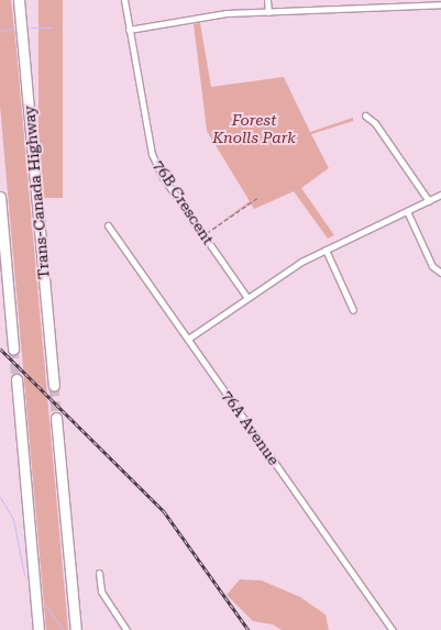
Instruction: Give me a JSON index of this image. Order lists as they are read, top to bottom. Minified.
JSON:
{"streets":{"highway":["Trans-Canada Highway"],"street":["76B Crescent","76A Avenue"]},"parks":["Forest Knolls Park"]}
